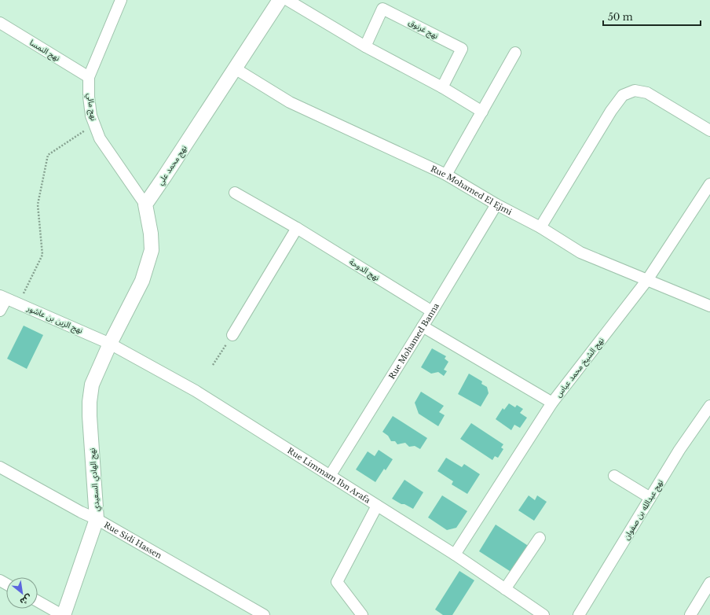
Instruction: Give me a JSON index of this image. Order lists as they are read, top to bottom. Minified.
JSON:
{"streets":{"street":["نهج غرنوق","نهج النمسا","نهج مالي","نهج محمد علي","Rue Mohamed El Ejmi","نهج الدوحة","نهج الزين بن عاشور","Rue Mohamed Banna","نهج الشيخ محمد عباس","Rue Limmam Ibn Arafa","نهج الهادي السعيدي","نهج عبدالله بن صفوان","Rue Sidi Hassen"]},"crossings":[["نهج النمسا","نهج مالي"],["نهج مالي","نهج محمد علي"],["نهج محمد علي","Rue Mohamed El Ejmi"],["Rue Mohamed El Ejmi","Rue Mohamed Banna"],["Rue Mohamed El Ejmi","نهج الشيخ محمد عباس"],["نهج الدوحة","Rue Mohamed Banna"],["نهج الزين بن عاشور","Rue Limmam Ibn Arafa"],["نهج الزين بن عاشور","نهج الهادي السعيدي"],["Rue Mohamed Banna","Rue Limmam Ibn Arafa"],["نهج الشيخ محمد عباس","Rue Limmam Ibn Arafa"],["Rue Limmam Ibn Arafa","نهج الهادي السعيدي"],["نهج الهادي السعيدي","Rue Sidi Hassen"]],"scale_bar":"50 m","north":"bottom right"}
